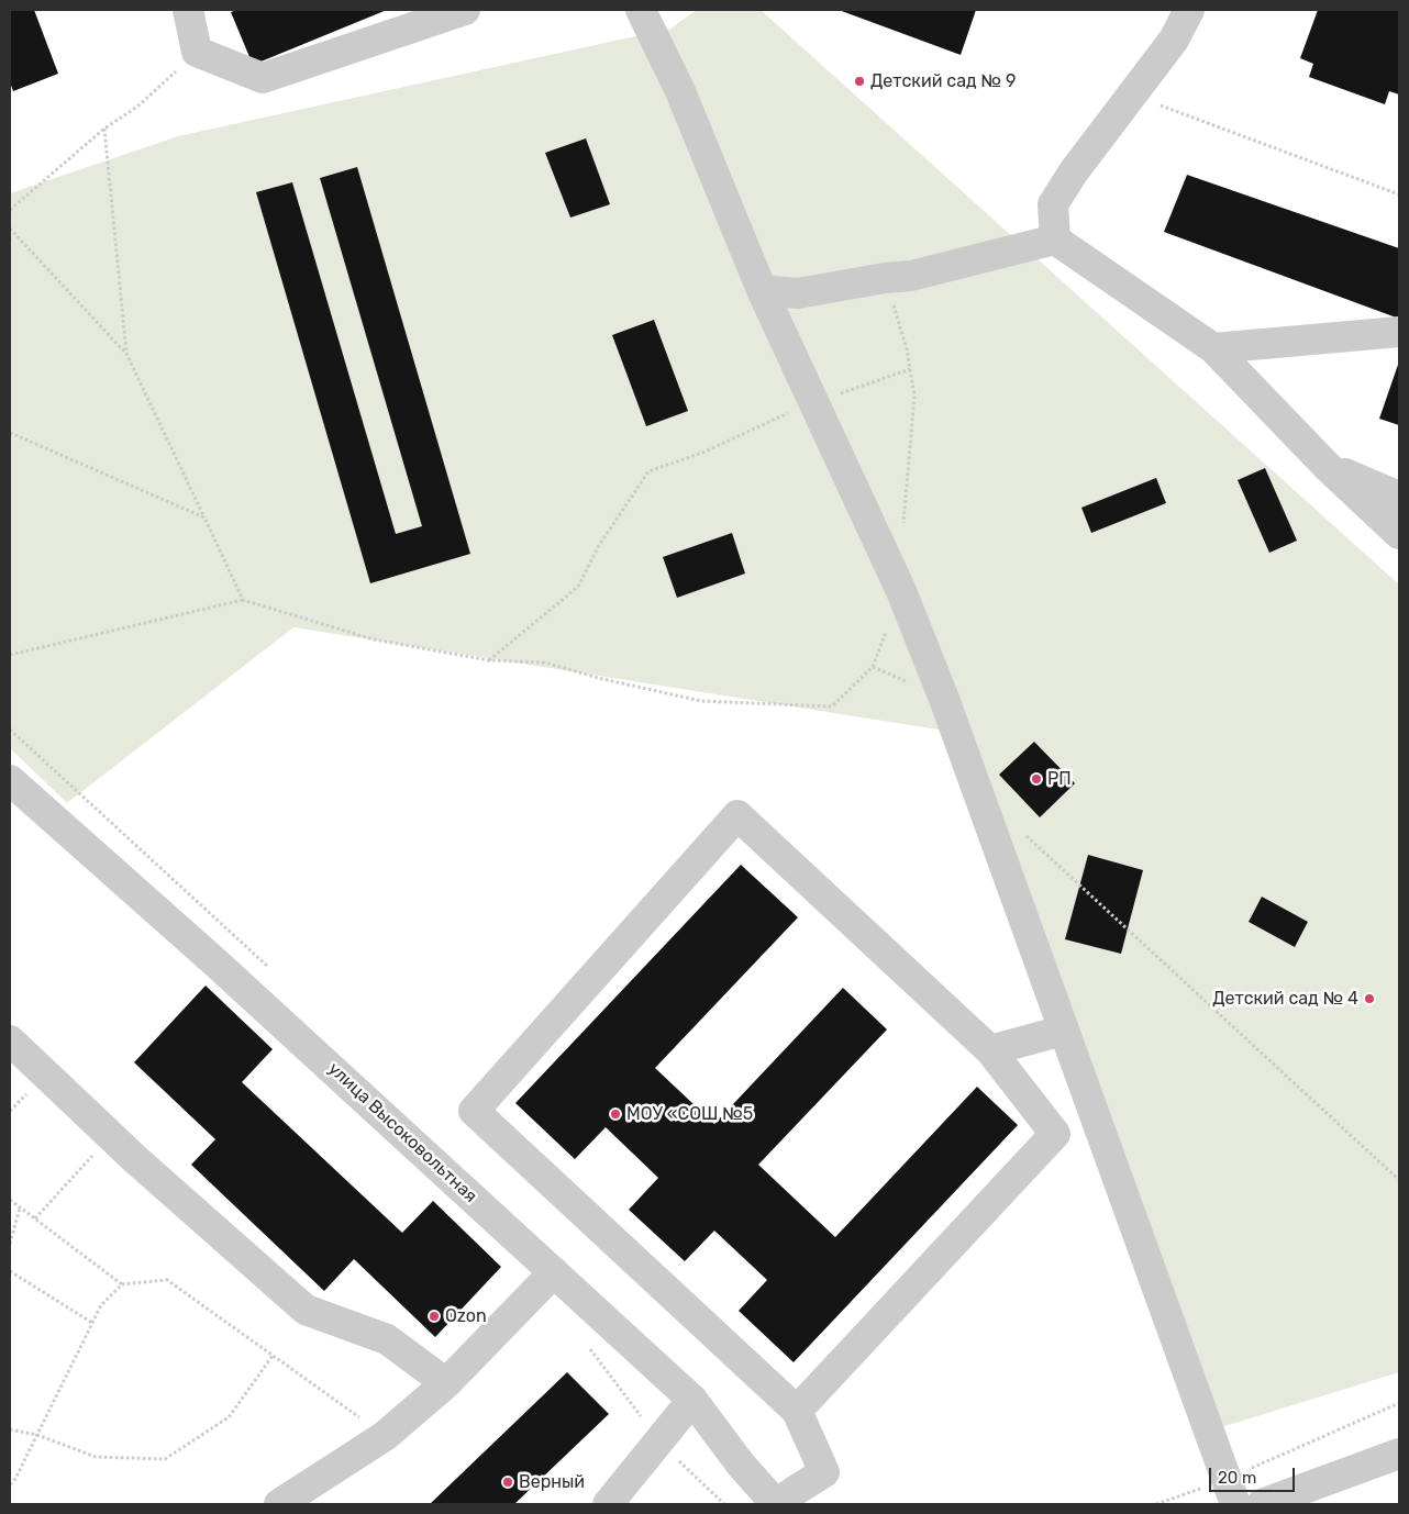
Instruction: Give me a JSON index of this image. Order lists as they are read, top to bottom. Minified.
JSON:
{"streets":{"street":["улица Высоковольтная"]},"places":["Детский сад № 9","РП","Детский сад № 4","МОУ «СОШ №5","Ozon","Верный"],"scale_bar":"20 m"}
